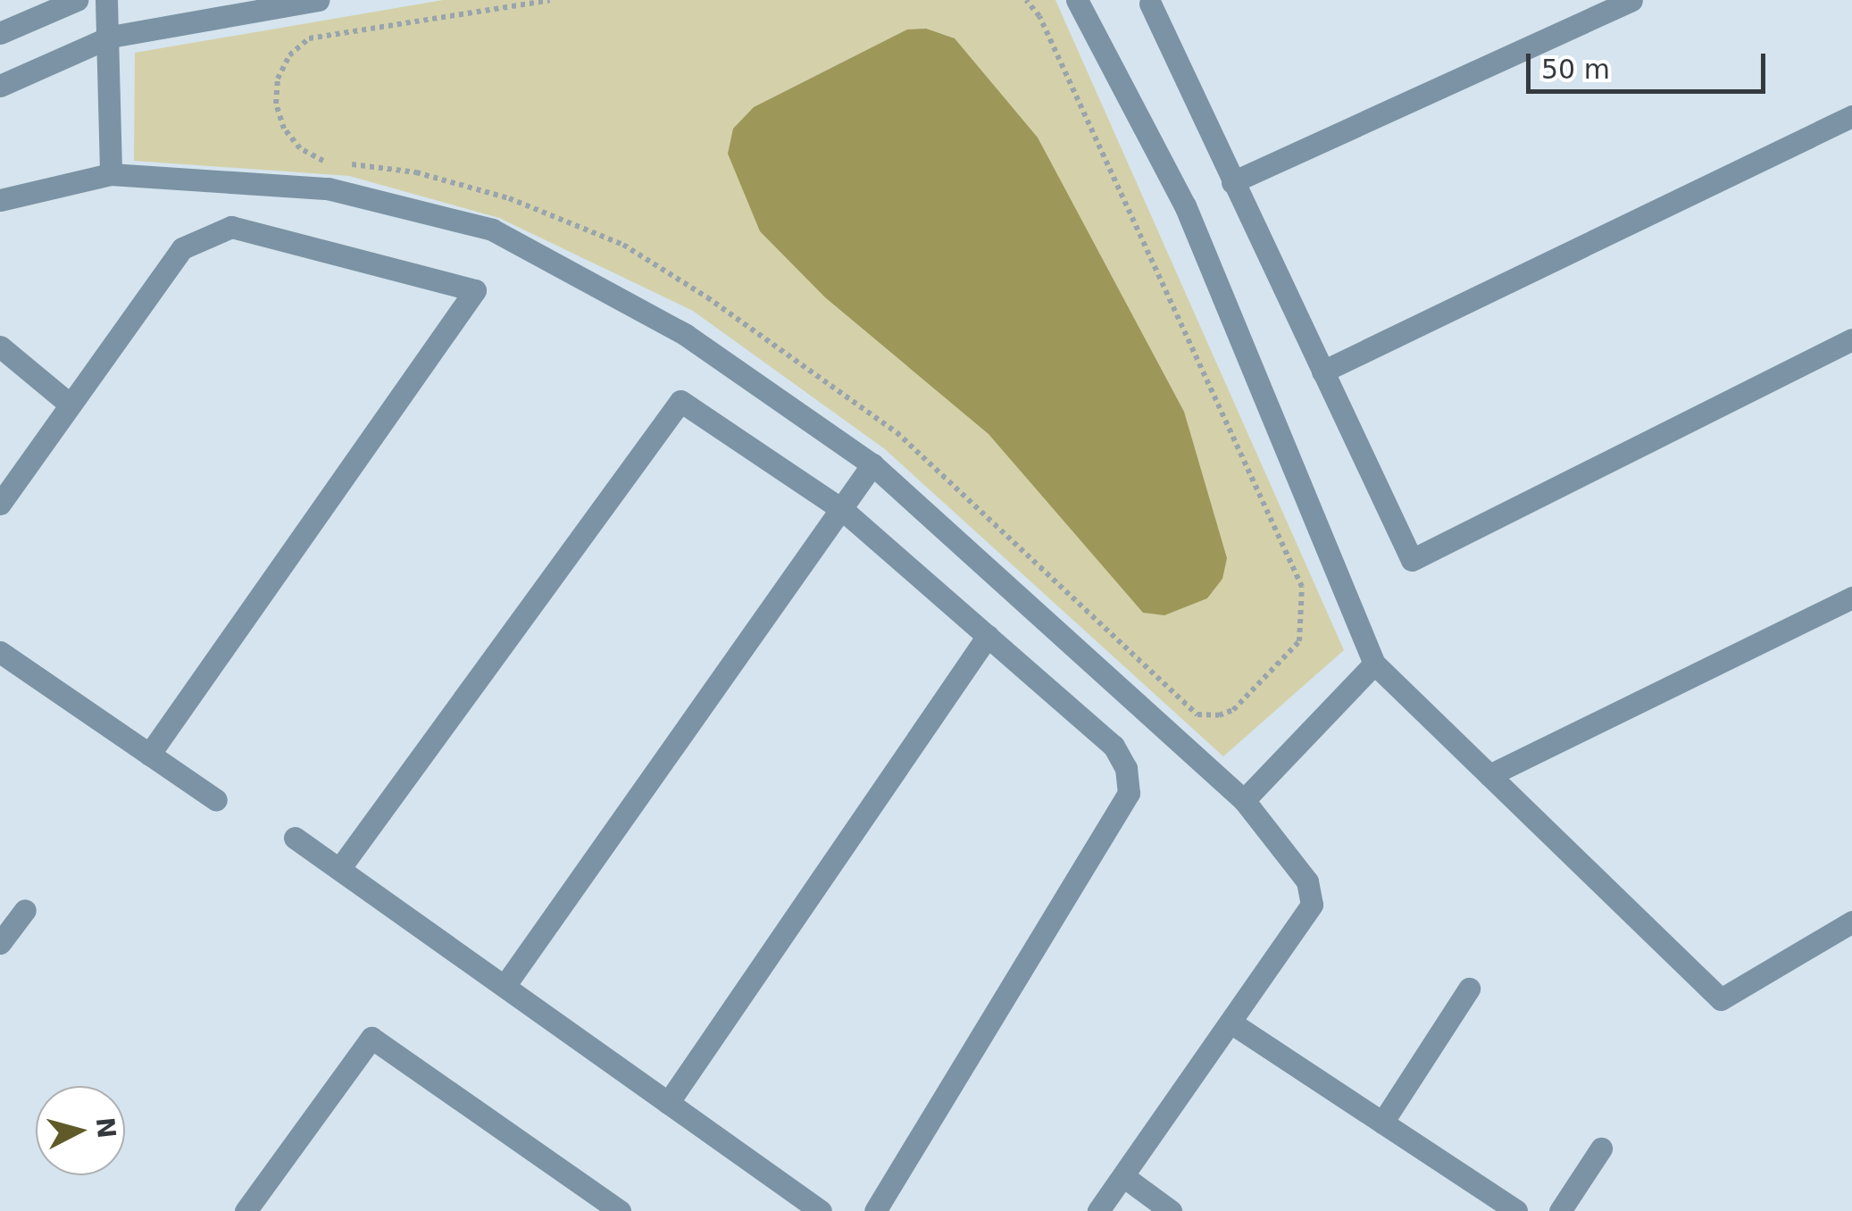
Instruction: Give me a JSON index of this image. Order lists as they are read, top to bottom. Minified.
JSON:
{"scale_bar":"50 m","north":"right"}
